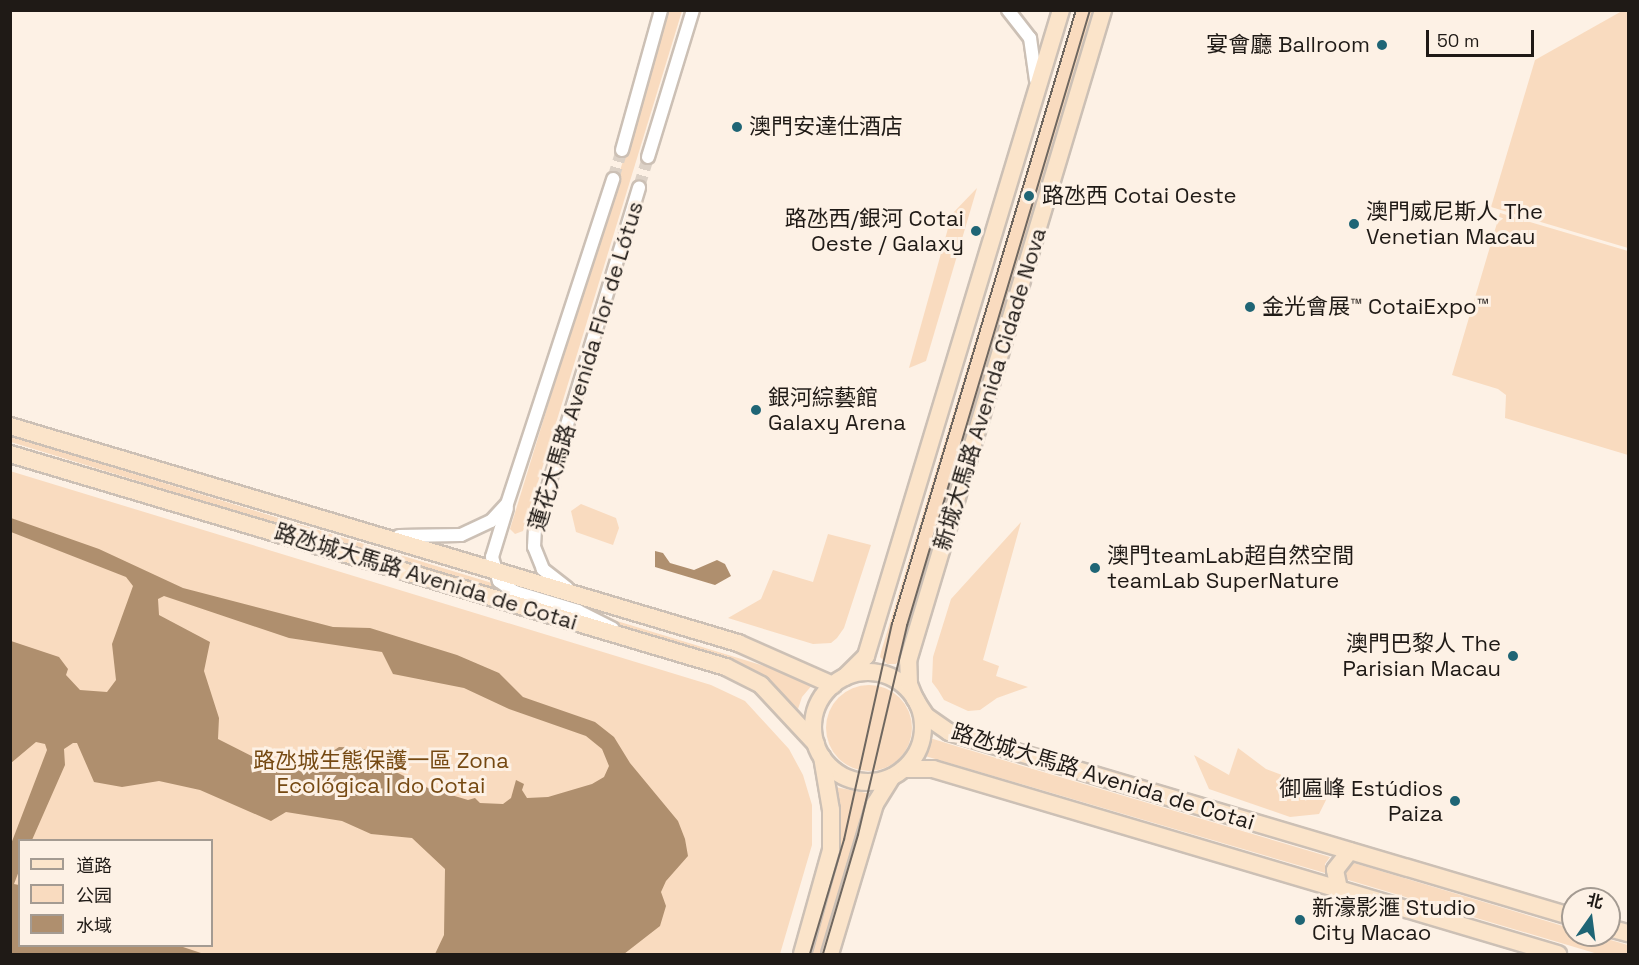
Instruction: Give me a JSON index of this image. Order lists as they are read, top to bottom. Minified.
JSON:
{"streets":{"street":["蓮花大馬路 Avenida Flor de Lótus","新城大馬路 Avenida Cidade Nova","路氹城大馬路 Avenida de Cotai"]},"crossings":[["蓮花大馬路 Avenida Flor de Lótus","路氹城大馬路 Avenida de Cotai"],["新城大馬路 Avenida Cidade Nova","路氹城大馬路 Avenida de Cotai"]],"parks":["路氹城生態保護一區 Zona Ecológica I do Cotai"],"places":["宴會廳 Ballroom","澳門安達仕酒店","路氹西 Cotai Oeste","澳門威尼斯人 The Venetian Macau","路氹西/銀河 Cotai Oeste / Galaxy","金光會展™ CotaiExpo™","銀河綜藝館 Galaxy Arena","澳門teamLab超自然空間 teamLab SuperNature","澳門巴黎人 The Parisian Macau","御匾峰 Estúdios Paiza","新濠影滙 Studio City Macao"],"legend":["道路","公园","水域"],"scale_bar":"50 m","north":"top"}
